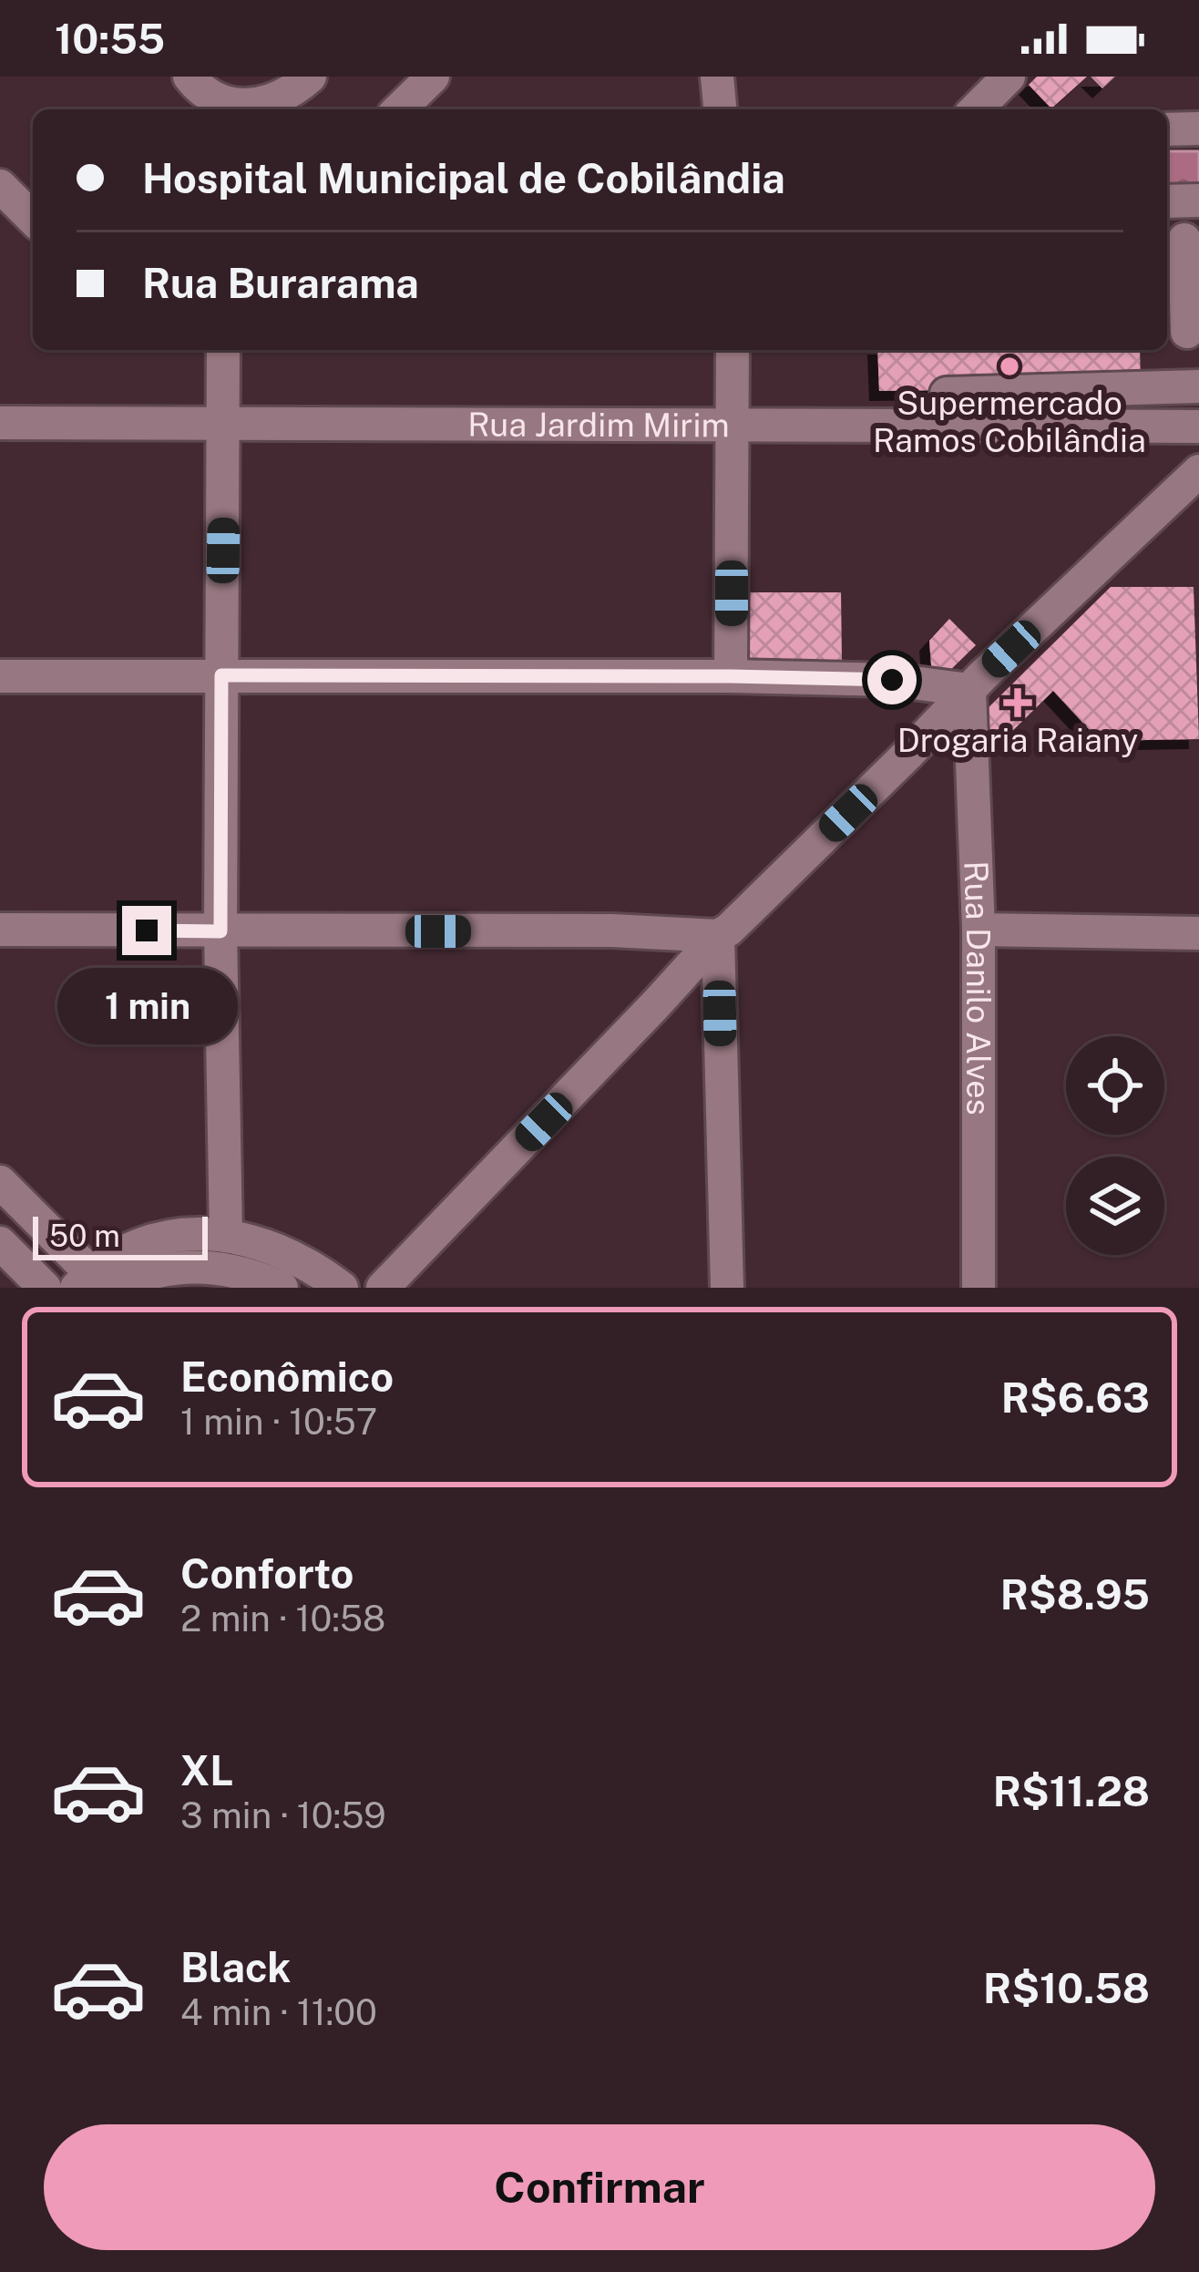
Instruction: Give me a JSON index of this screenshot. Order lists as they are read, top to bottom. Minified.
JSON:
{"streets":{"street":["Rua Jardim Mirim","Rua Danilo Alves"]},"places":{"other":["Supermercado Ramos Cobilândia"],"health":["Drogaria Raiany"]},"scale_bar":"50 m","page":{"status":"10:55","banner":["Hospital Municipal de Cobilândia","Rua Burarama"],"bubble":"1 min","scale":"50 m","list":[{"name":"Econômico","note":"1 min · 10:57","value":"R$6.63"},{"name":"Conforto","note":"2 min · 10:58","value":"R$8.95"},{"name":"XL","note":"3 min · 10:59","value":"R$11.28"},{"name":"Black","note":"4 min · 11:00","value":"R$10.58"}],"buttons":"Confirmar"}}
